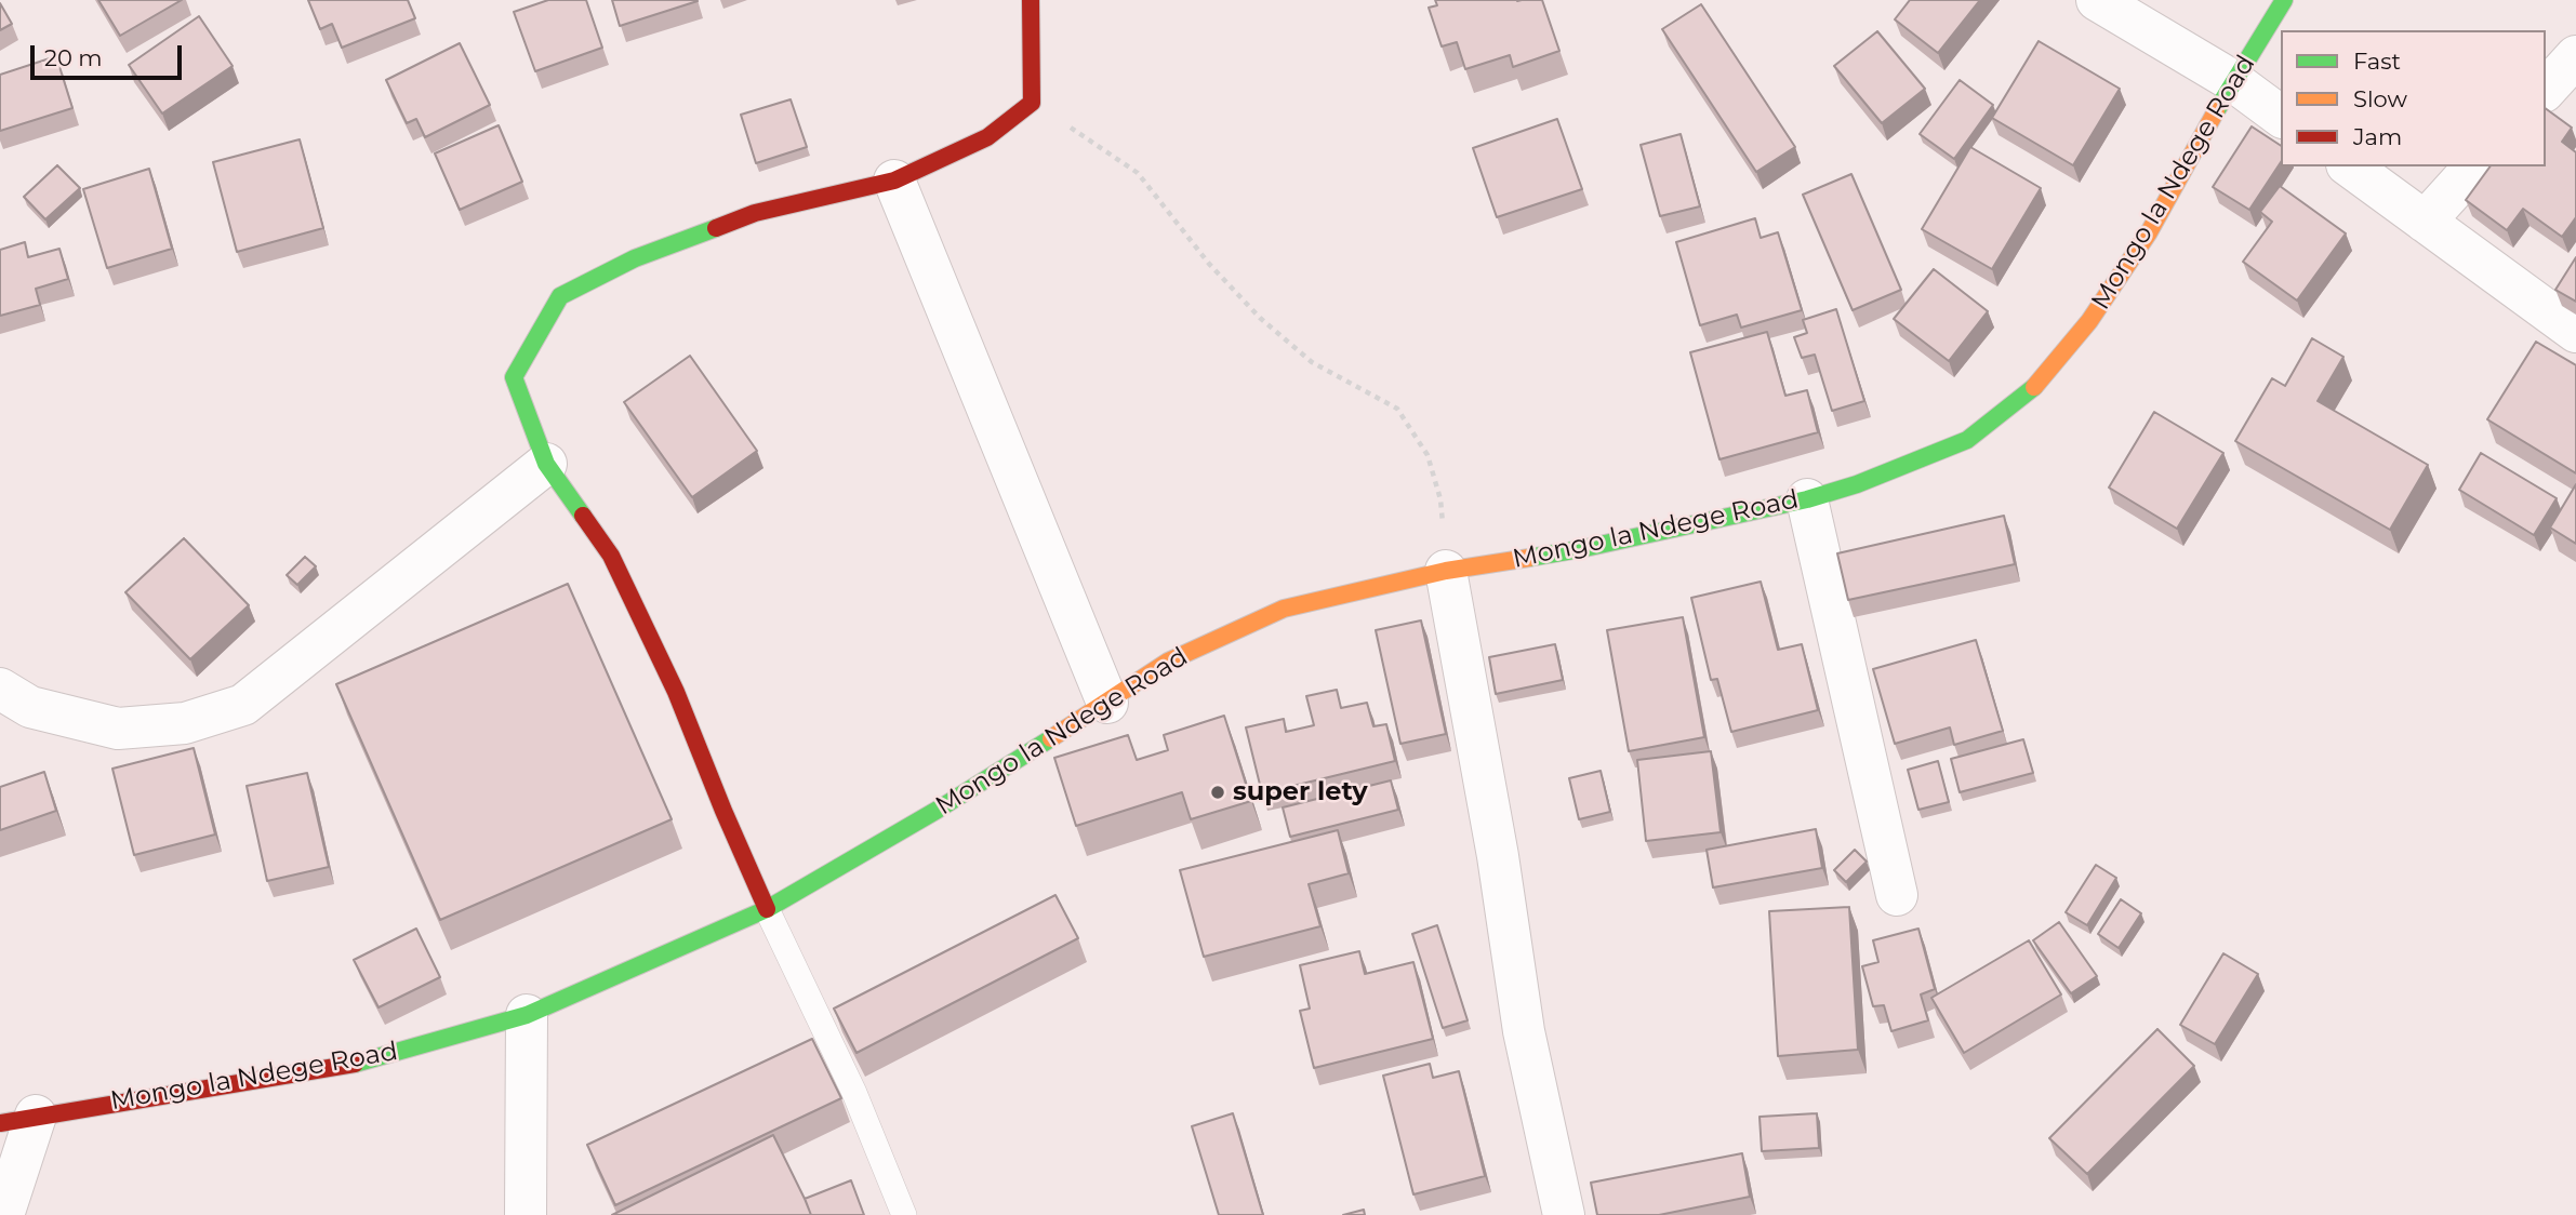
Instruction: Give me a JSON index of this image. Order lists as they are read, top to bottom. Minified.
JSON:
{"streets":{"street":["Mongo la Ndege Road"]},"places":["super lety"],"legend":["Fast","Slow","Jam"],"scale_bar":"20 m"}
